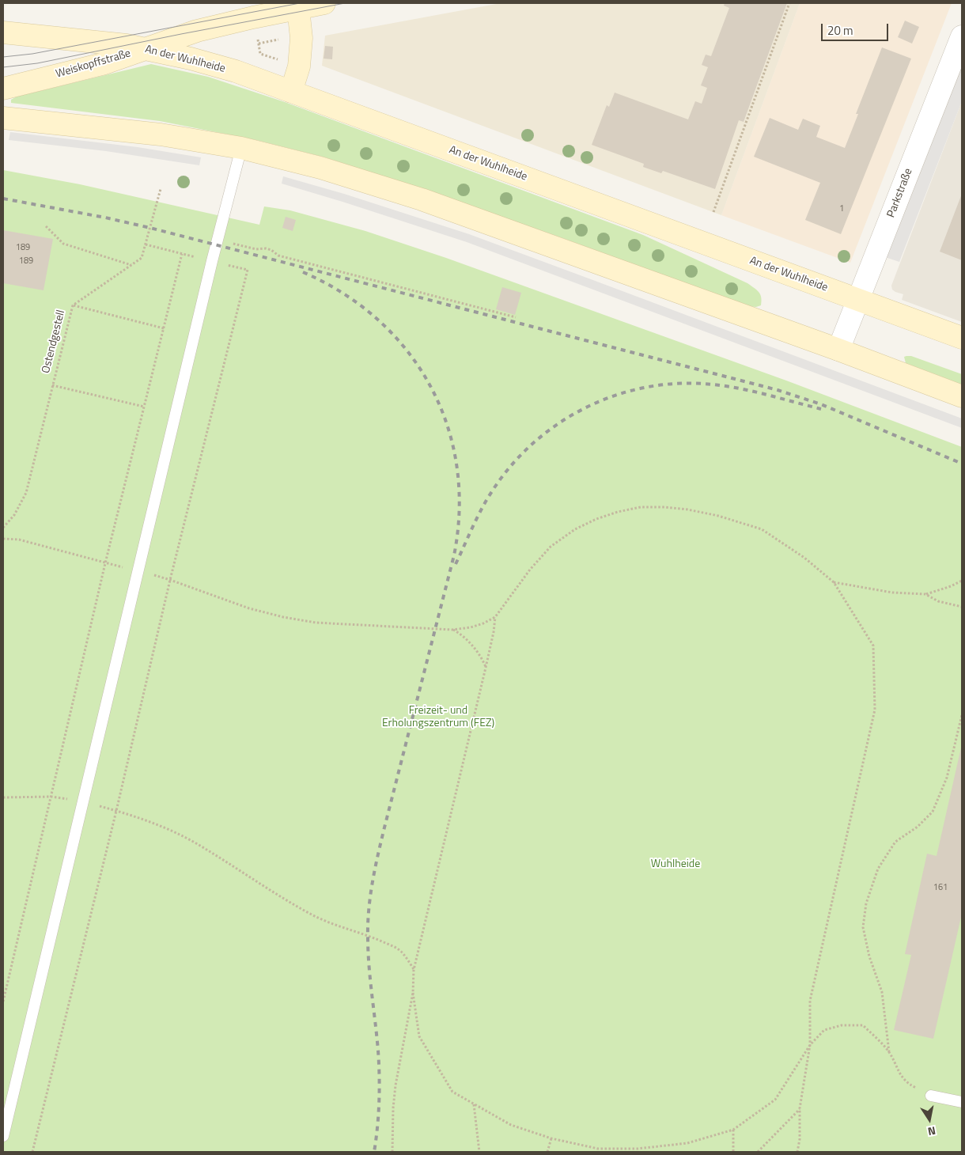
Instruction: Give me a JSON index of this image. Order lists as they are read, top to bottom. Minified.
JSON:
{"streets":{"main road":["An der Wuhlheide","Weiskopffstraße"],"street":["Parkstraße"],"path":["Ostendgestell"]},"crossings":[["An der Wuhlheide","Weiskopffstraße"],["An der Wuhlheide","Parkstraße"]],"parks":["Freizeit- und Erholungszentrum (FEZ)","Wuhlheide"],"house_numbers":["1","189","189","161"],"scale_bar":"20 m","north":"bottom"}
